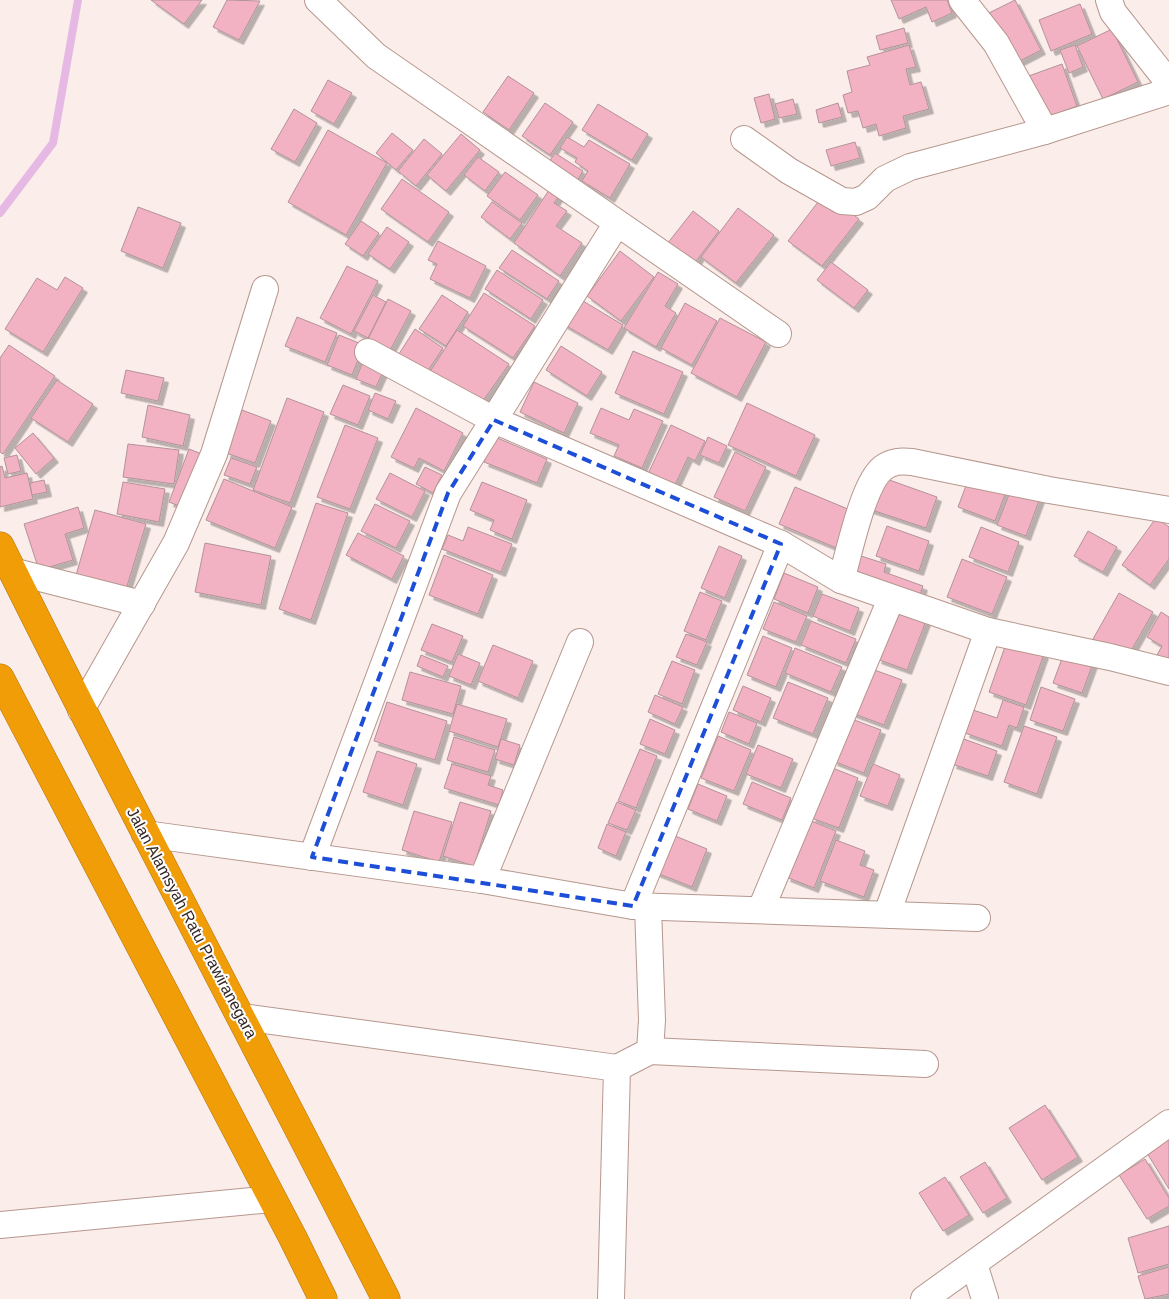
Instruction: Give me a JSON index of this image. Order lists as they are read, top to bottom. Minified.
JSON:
{"streets":{"highway":["Jalan Alamsyah Ratu Prawiranegara"]}}
